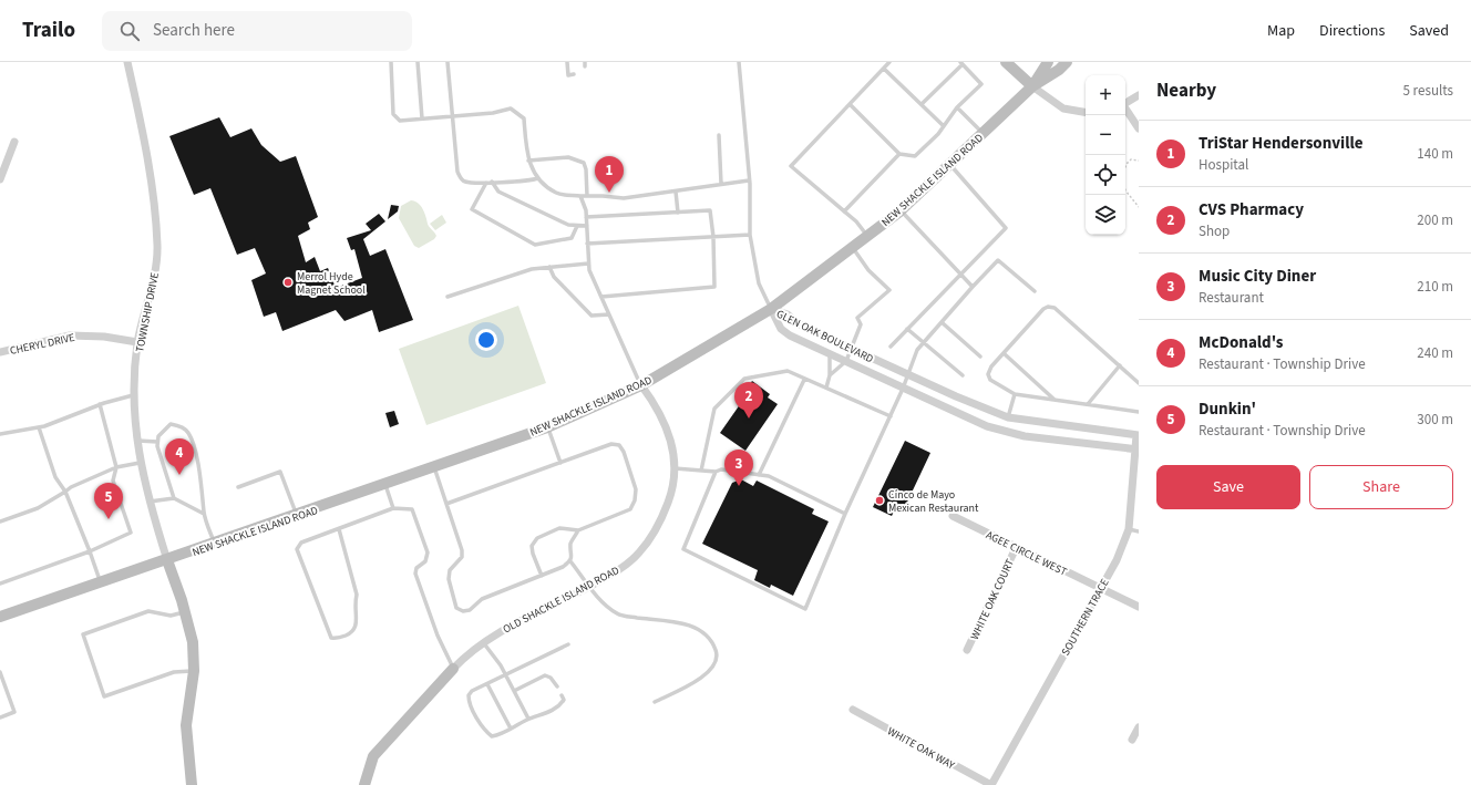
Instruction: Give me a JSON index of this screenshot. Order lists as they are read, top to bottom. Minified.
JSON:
{"streets":{"main road":["NEW SHACKLE ISLAND ROAD","OLD SHACKLE ISLAND ROAD"],"street":["TOWNSHIP DRIVE","GLEN OAK BOULEVARD","CHERYL DRIVE","AGEE CIRCLE WEST","WHITE OAK COURT","SOUTHERN TRACE","WHITE OAK WAY"]},"crossings":[["NEW SHACKLE ISLAND ROAD","TOWNSHIP DRIVE"],["NEW SHACKLE ISLAND ROAD","GLEN OAK BOULEVARD"],["NEW SHACKLE ISLAND ROAD","OLD SHACKLE ISLAND ROAD"],["TOWNSHIP DRIVE","CHERYL DRIVE"],["GLEN OAK BOULEVARD","SOUTHERN TRACE"],["AGEE CIRCLE WEST","WHITE OAK COURT"],["AGEE CIRCLE WEST","SOUTHERN TRACE"],["SOUTHERN TRACE","WHITE OAK WAY"]],"places":["Merrol Hyde Magnet School","Cinco de Mayo Mexican Restaurant"],"page":{"header":"Trailo","search":"Search here","nav":["Map","Directions","Saved"],"heading":["Nearby","5 results"],"map_buttons":["+","−"],"list":[{"mark":"1","name":"TriStar Hendersonville","note":"Hospital","value":"140 m"},{"mark":"2","name":"CVS Pharmacy","note":"Shop","value":"200 m"},{"mark":"3","name":"Music City Diner","note":"Restaurant","value":"210 m"},{"mark":"4","name":"McDonald's","note":"Restaurant · Township Drive","value":"240 m"},{"mark":"5","name":"Dunkin'","note":"Restaurant · Township Drive","value":"300 m"}],"pins":["1","2","4","3","5"],"buttons":["Save","Share"]}}
